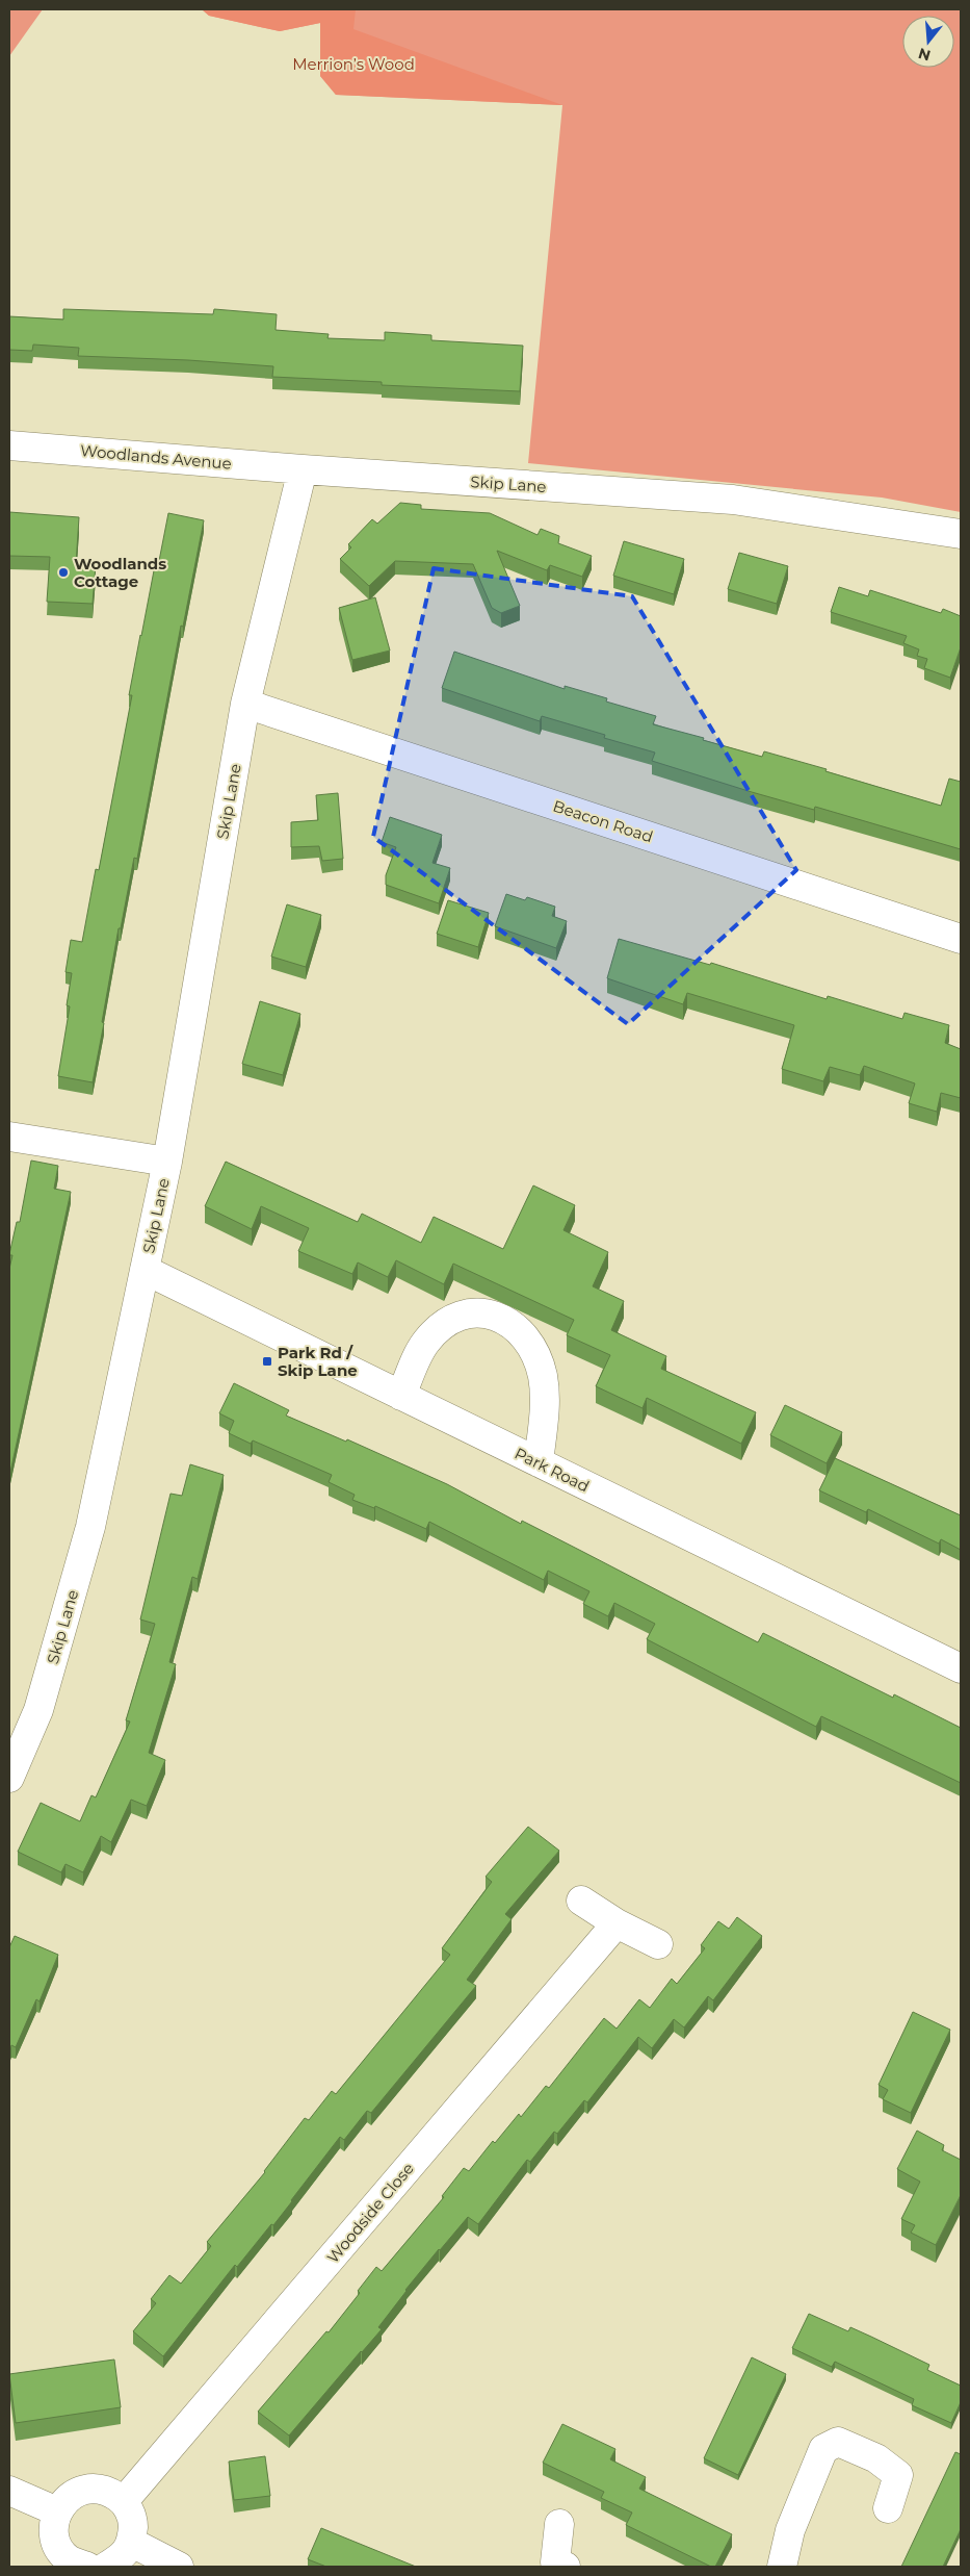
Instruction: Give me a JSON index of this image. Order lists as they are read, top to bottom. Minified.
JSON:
{"streets":{"street":["Woodlands Avenue","Skip Lane","Beacon Road","Park Road","Woodside Close"]},"crossings":[["Woodlands Avenue","Skip Lane"],["Skip Lane","Beacon Road"],["Skip Lane","Park Road"]],"parks":["Merrion’s Wood"],"places":{"other":["Woodlands Cottage"],"transit":["Park Rd / Skip Lane"]},"north":"bottom"}
